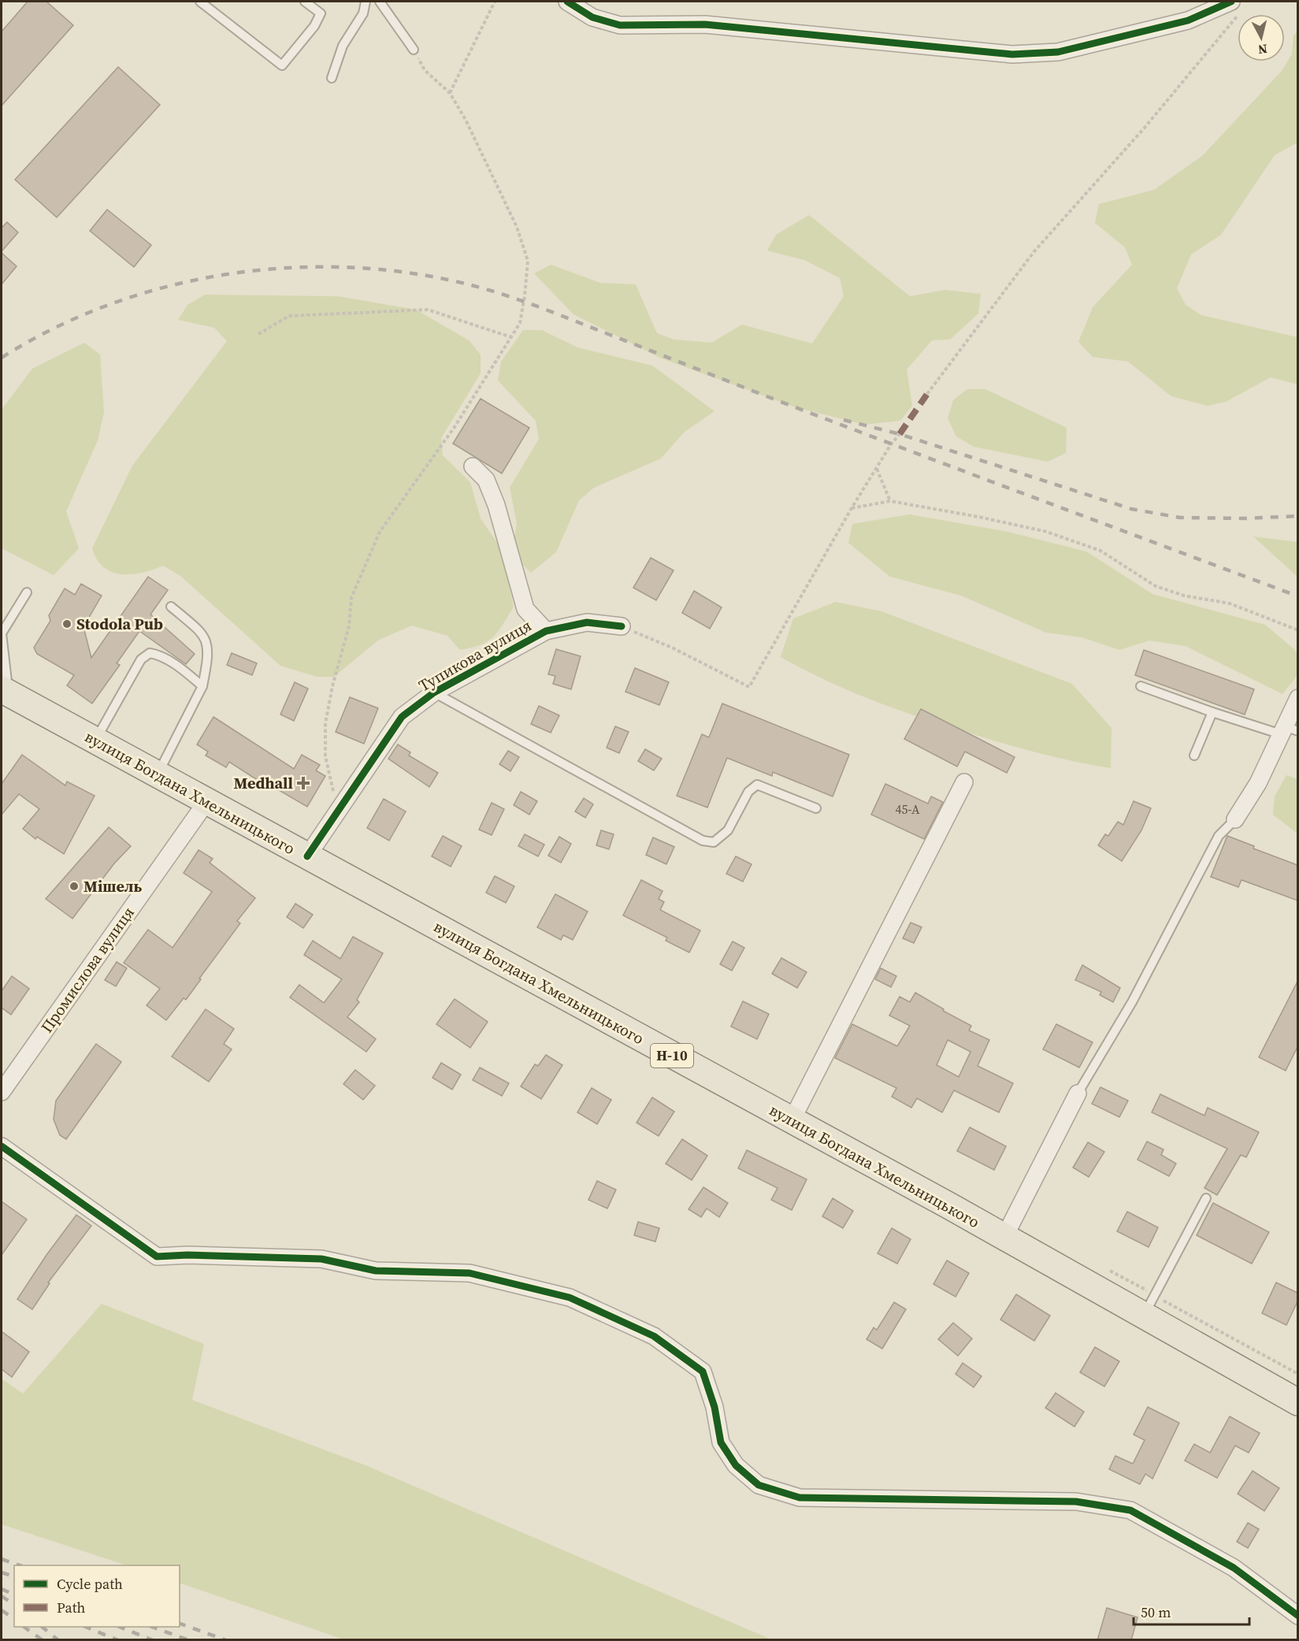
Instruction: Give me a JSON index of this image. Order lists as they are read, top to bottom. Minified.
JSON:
{"streets":{"main road":["вулиця Богдана Хмельницького","Н-10"],"street":["Тупикова вулиця","Промислова вулиця"]},"crossings":[["Тупикова вулиця","вулиця Богдана Хмельницького"],["вулиця Богдана Хмельницького","Промислова вулиця"]],"places":{"other":["Stodola Pub","Мішель"],"health":["Medhall"]},"house_numbers":["45-А"],"legend":["Cycle path","Path"],"scale_bar":"50 m","north":"bottom"}
